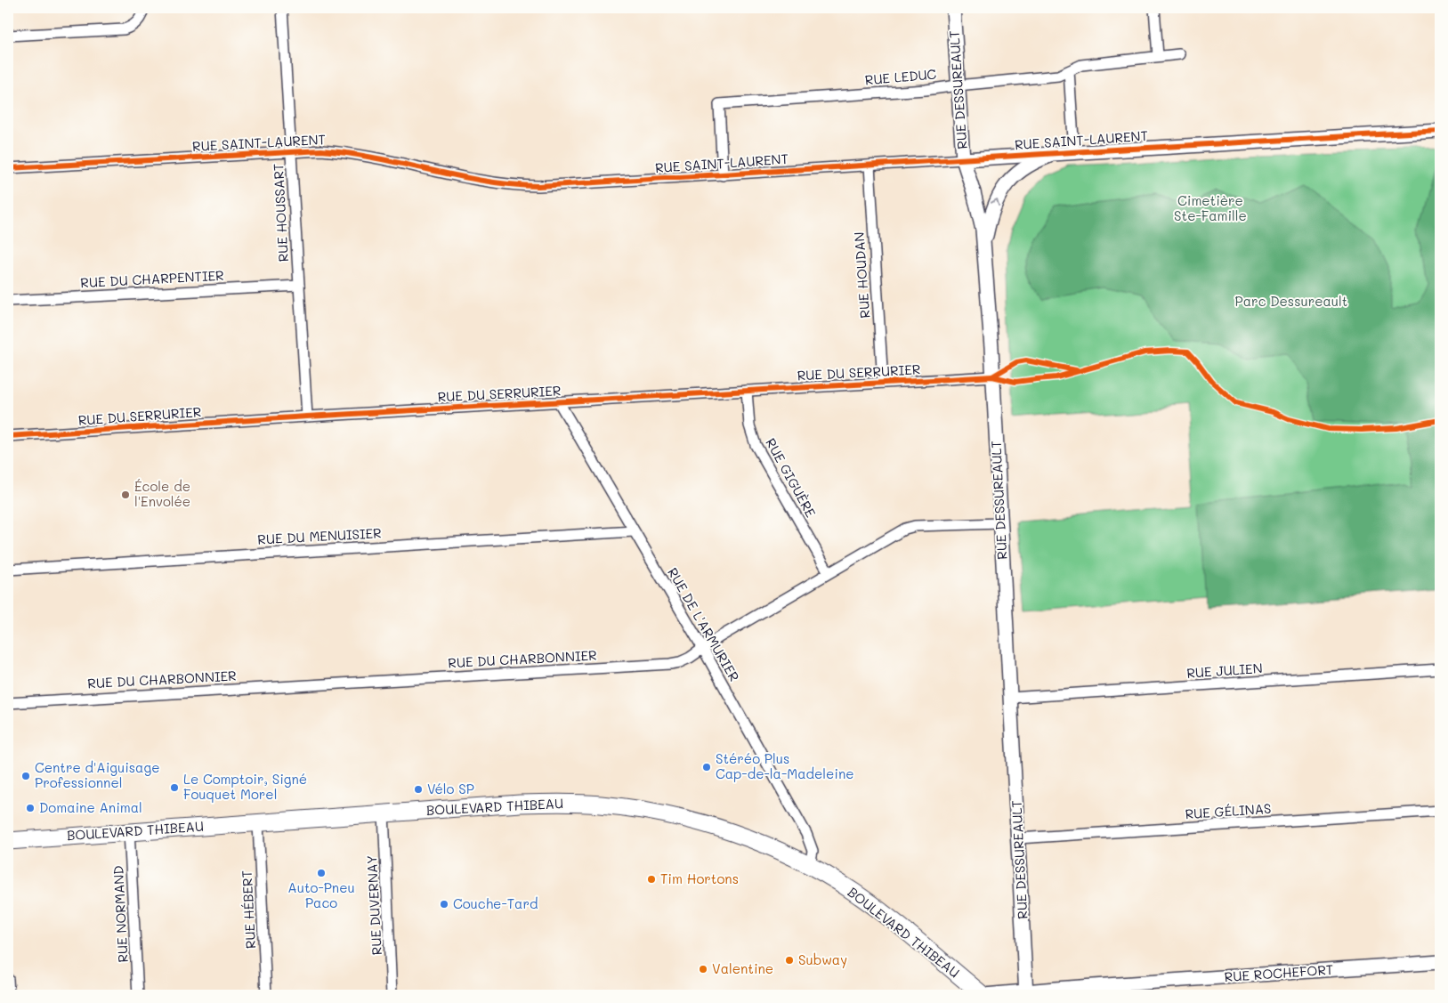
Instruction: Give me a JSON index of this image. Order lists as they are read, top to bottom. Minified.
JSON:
{"streets":{"main road":["BOULEVARD THIBEAU"],"street":["RUE LEDUC","RUE DESSUREAULT","RUE SAINT-LAURENT","RUE HOUSSART","RUE HOUDAN","RUE DU CHARPENTIER","RUE DU SERRURIER","RUE GIGUÈRE","RUE DU MENUISIER","RUE DE L'ARMURIER","RUE DU CHARBONNIER","RUE JULIEN","RUE GÉLINAS","RUE DUVERNAY","RUE HÉBERT","RUE NORMAND","RUE ROCHEFORT"]},"crossings":[["RUE LEDUC","RUE DESSUREAULT"],["RUE LEDUC","RUE SAINT-LAURENT"],["RUE DESSUREAULT","RUE SAINT-LAURENT"],["RUE DESSUREAULT","RUE DU SERRURIER"],["RUE DESSUREAULT","RUE DU CHARBONNIER"],["RUE DESSUREAULT","RUE JULIEN"],["RUE DESSUREAULT","RUE GÉLINAS"],["RUE DESSUREAULT","RUE ROCHEFORT"],["RUE SAINT-LAURENT","RUE HOUSSART"],["RUE SAINT-LAURENT","RUE HOUDAN"],["RUE HOUSSART","RUE DU CHARPENTIER"],["RUE HOUSSART","RUE DU SERRURIER"],["RUE HOUDAN","RUE DU SERRURIER"],["RUE DU SERRURIER","RUE GIGUÈRE"],["RUE DU SERRURIER","RUE DE L'ARMURIER"],["RUE GIGUÈRE","RUE DU CHARBONNIER"],["RUE DU MENUISIER","RUE DE L'ARMURIER"],["RUE DE L'ARMURIER","RUE DU CHARBONNIER"],["RUE DE L'ARMURIER","BOULEVARD THIBEAU"],["BOULEVARD THIBEAU","RUE DUVERNAY"],["BOULEVARD THIBEAU","RUE HÉBERT"],["BOULEVARD THIBEAU","RUE NORMAND"],["BOULEVARD THIBEAU","RUE ROCHEFORT"]],"parks":["Cimetière Ste-Famille","Parc Dessureault"],"places":["École de l'Envolée","Stéréo Plus Cap-de-la-Madeleine","Centre d'Aiguisage Professionnel","Le Comptoir, Signé Fouquet Morel","Vélo SP","Domaine Animal","Auto-Pneu Paco","Tim Hortons","Couche-Tard","Subway","Valentine"]}
